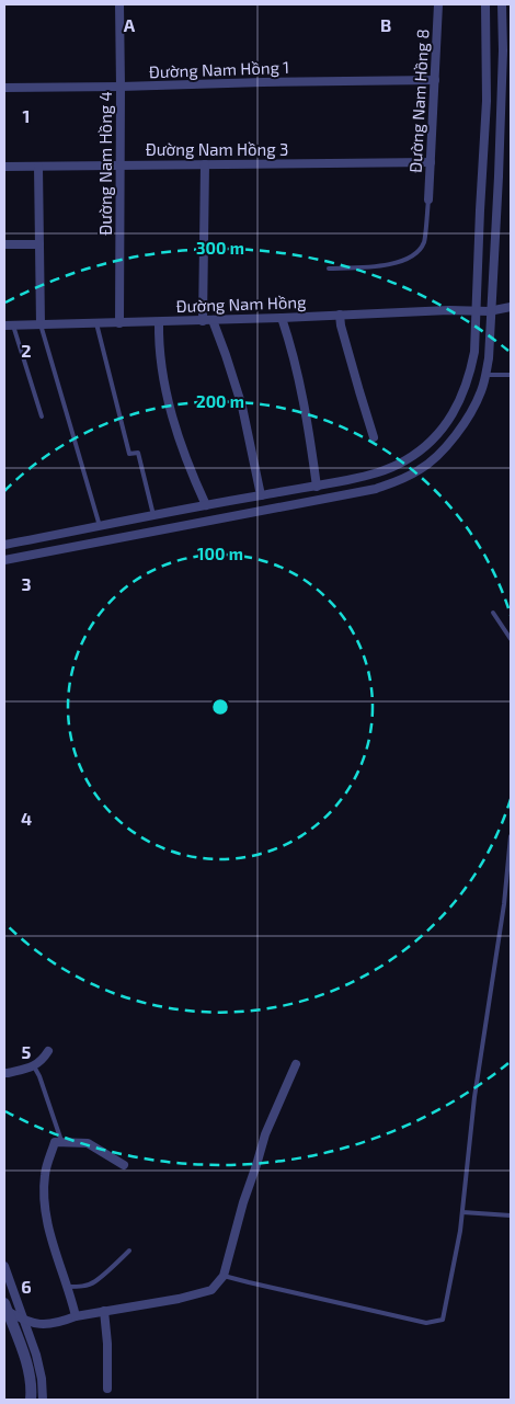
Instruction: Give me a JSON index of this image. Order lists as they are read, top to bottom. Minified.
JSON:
{"streets":{"street":["Đường Nam Hồng 1","Đường Nam Hồng 8","Đường Nam Hồng 3","Đường Nam Hồng 4","Đường Nam Hồng"]},"crossings":[["Đường Nam Hồng 1","Đường Nam Hồng 8"],["Đường Nam Hồng 1","Đường Nam Hồng 4"],["Đường Nam Hồng 8","Đường Nam Hồng 3"],["Đường Nam Hồng 3","Đường Nam Hồng 4"],["Đường Nam Hồng 4","Đường Nam Hồng"]],"grid":{"columns":["A","B"],"rows":["1","2","3","4","5","6"]},"rings":["300 m","200 m","100 m"]}
